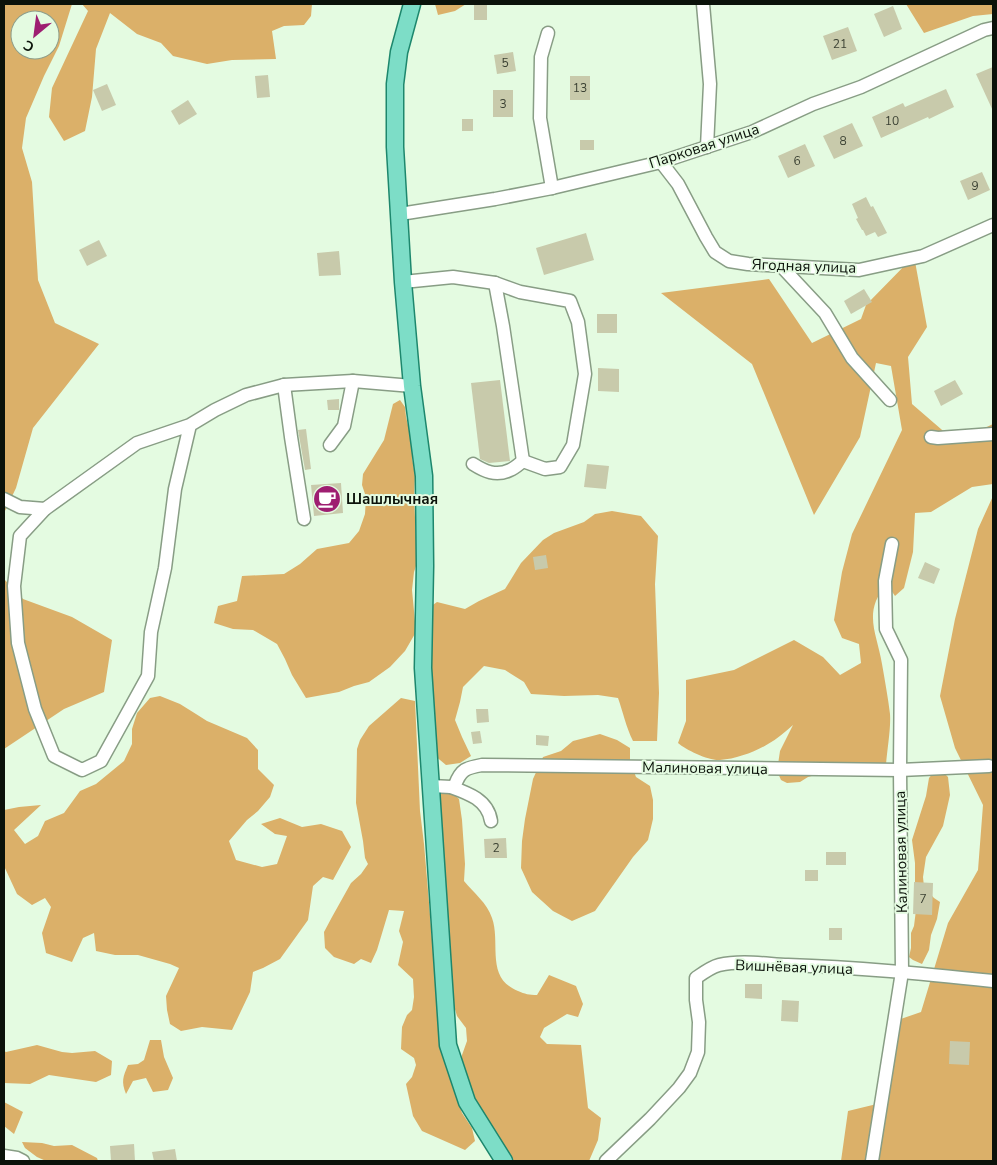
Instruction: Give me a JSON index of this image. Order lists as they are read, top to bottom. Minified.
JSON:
{"streets":{"street":["Парковая улица","Ягодная улица","Малиновая улица","Калиновая улица","Вишнёвая улица"]},"crossings":[["Парковая улица","Ягодная улица"],["Малиновая улица","Калиновая улица"],["Калиновая улица","Вишнёвая улица"]],"places":{"cafe":["Шашлычная"]},"house_numbers":["21","5","13","3","10","8","6","9","2","7"],"north":"bottom left"}
